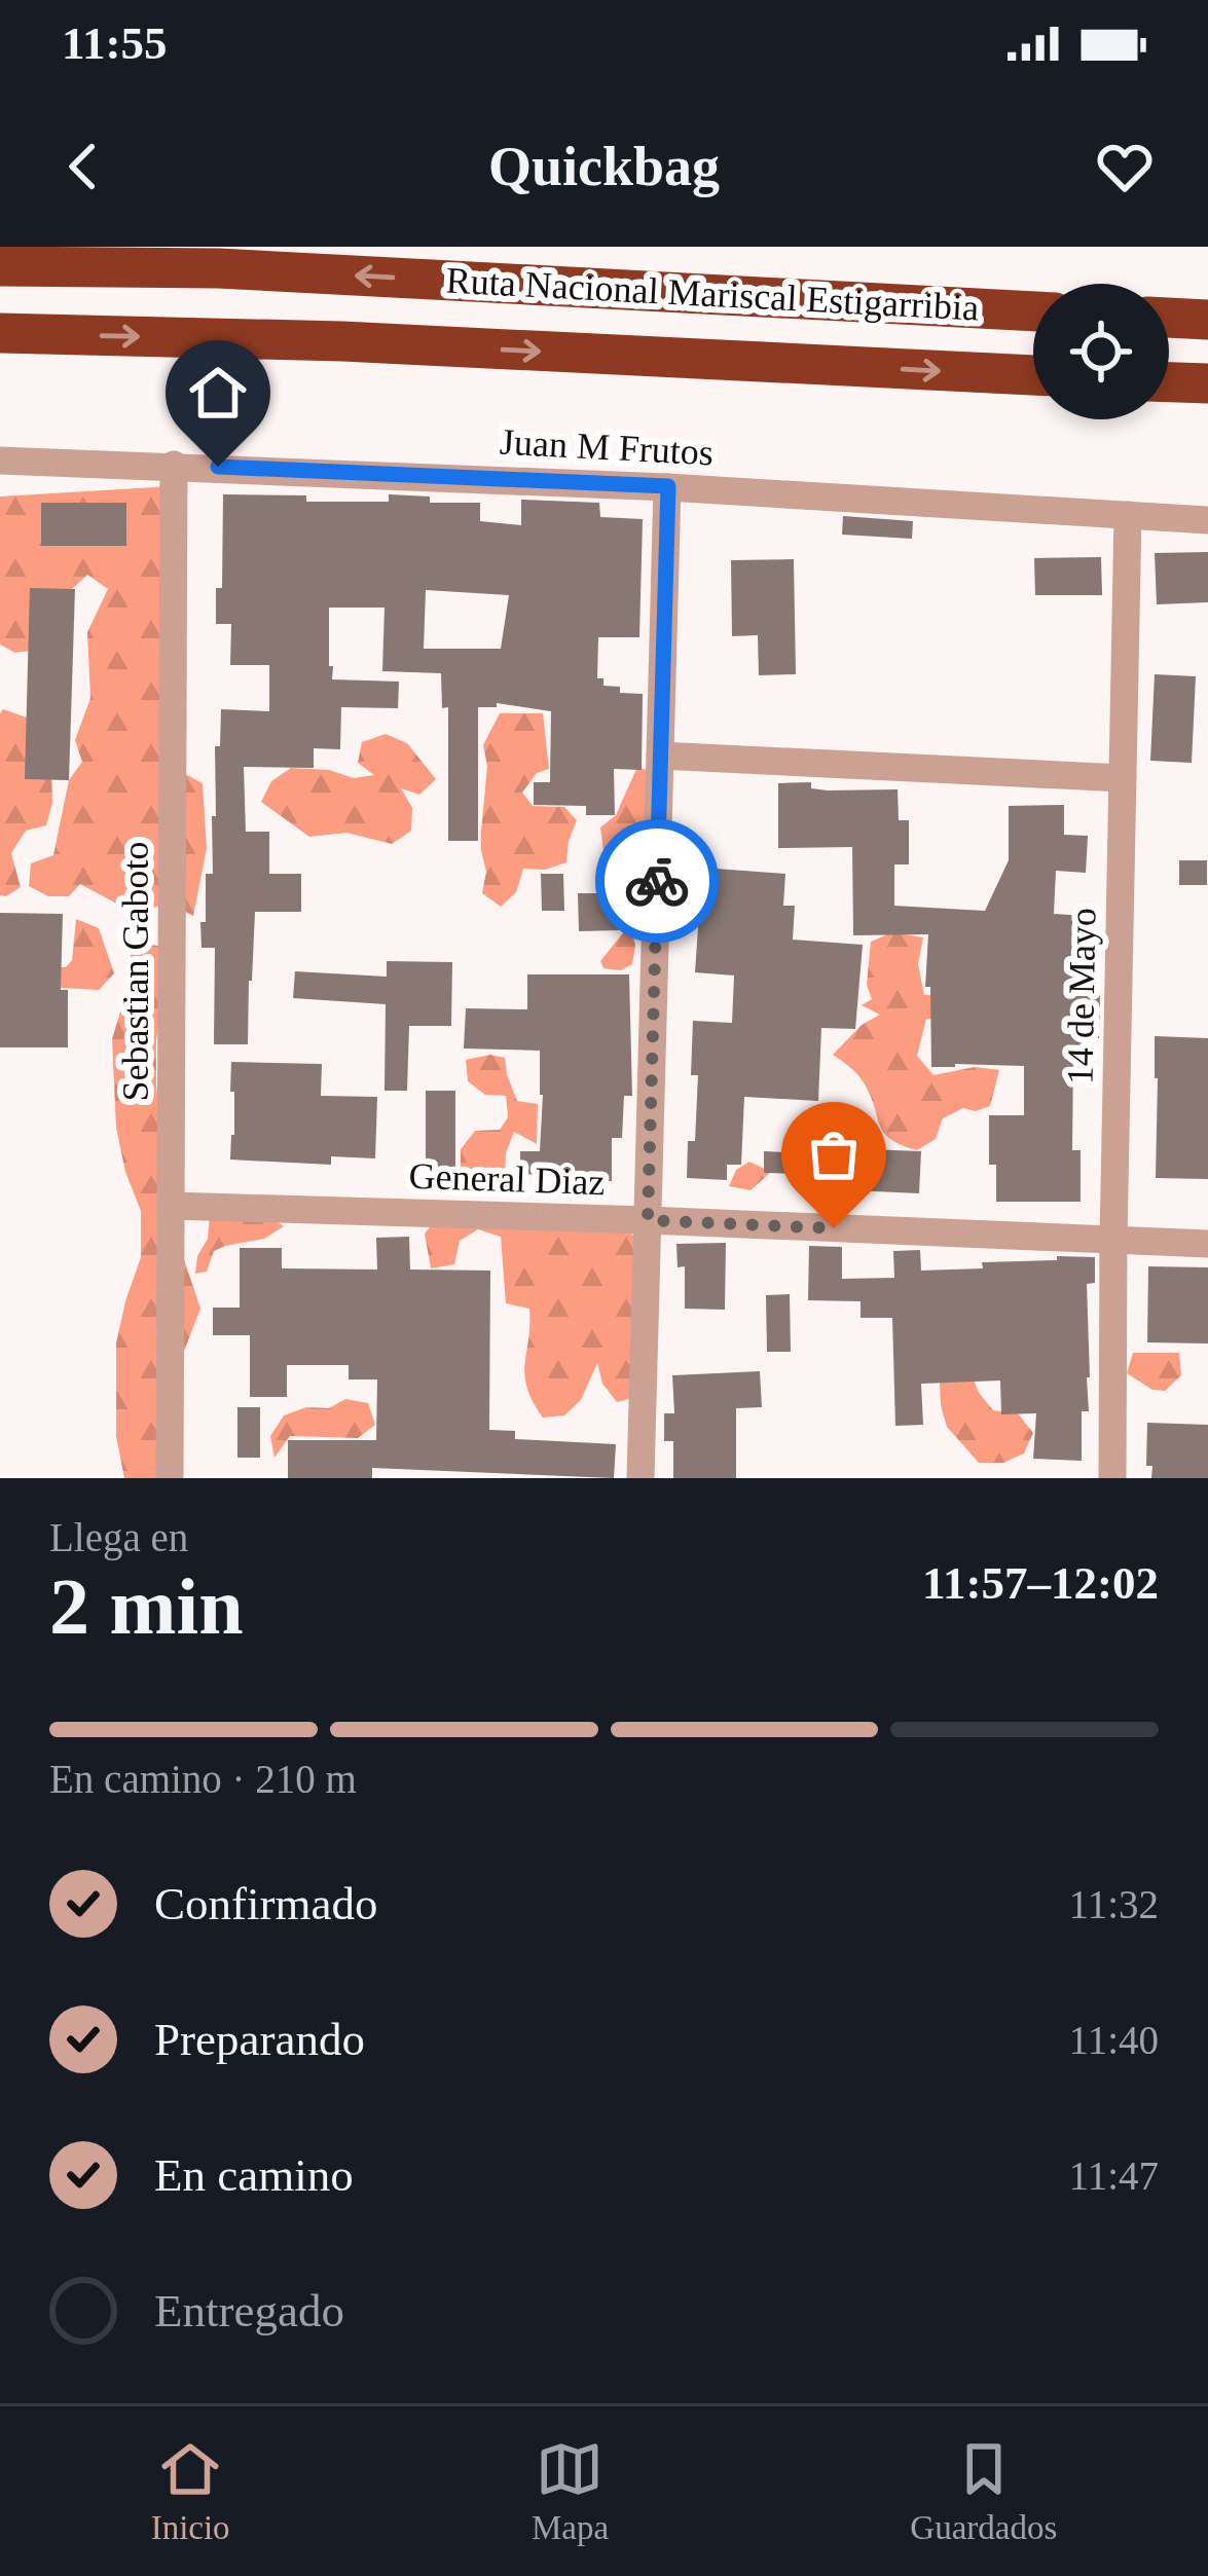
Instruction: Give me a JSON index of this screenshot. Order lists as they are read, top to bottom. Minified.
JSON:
{"streets":{"highway":["Ruta Nacional Mariscal Estigarribia"],"street":["Juan M Frutos","Sebastian Gaboto","14 de Mayo","General Diaz"]},"crossings":[["Juan M Frutos","Sebastian Gaboto"],["Juan M Frutos","14 de Mayo"],["Sebastian Gaboto","General Diaz"],["14 de Mayo","General Diaz"]],"page":{"status":"11:55","header":"Quickbag","heading":["2 min","Llega en","11:57–12:02"],"bar":"En camino · 210 m","list":[["Confirmado","11:32"],["Preparando","11:40"],["En camino","11:47"],"Entregado"],"tabs":["Inicio","Mapa","Guardados"]}}
